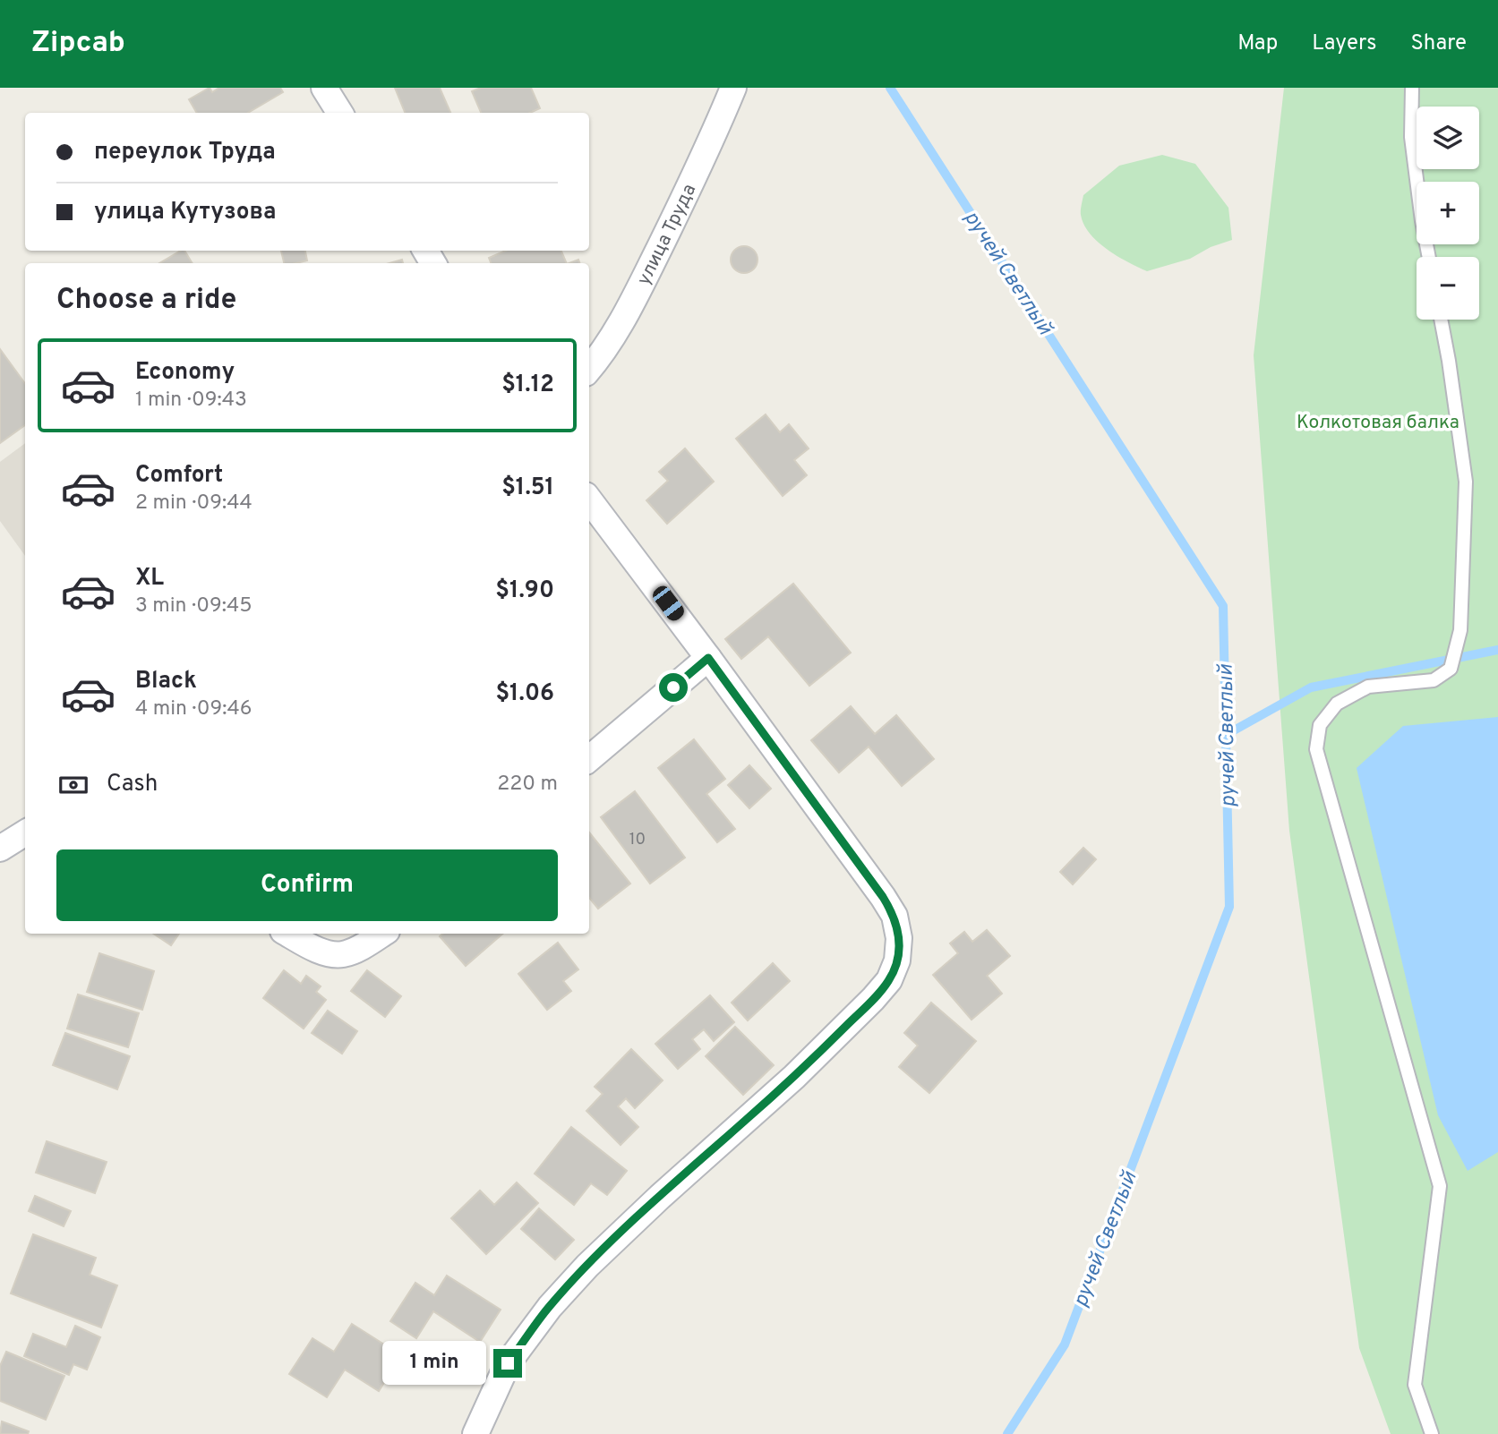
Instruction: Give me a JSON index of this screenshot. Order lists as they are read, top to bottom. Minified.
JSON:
{"streets":{"street":["улица Труда"]},"water":["ручей Светлый"],"parks":["Колкотовая балка"],"house_numbers":["10"],"page":{"header":"Zipcab","nav":["Map","Layers","Share"],"map_buttons":["+","−"],"banner":["переулок Труда","улица Кутузова"],"heading":"Choose a ride","list":[{"name":"Economy","note":"1 min · 09:43","value":"$1.12"},{"name":"Comfort","note":"2 min · 09:44","value":"$1.51"},{"name":"XL","note":"3 min · 09:45","value":"$1.90"},{"name":"Black","note":"4 min · 09:46","value":"$1.06"}],"pay":["Cash","220 m"],"buttons":"Confirm","bubble":"1 min"}}
